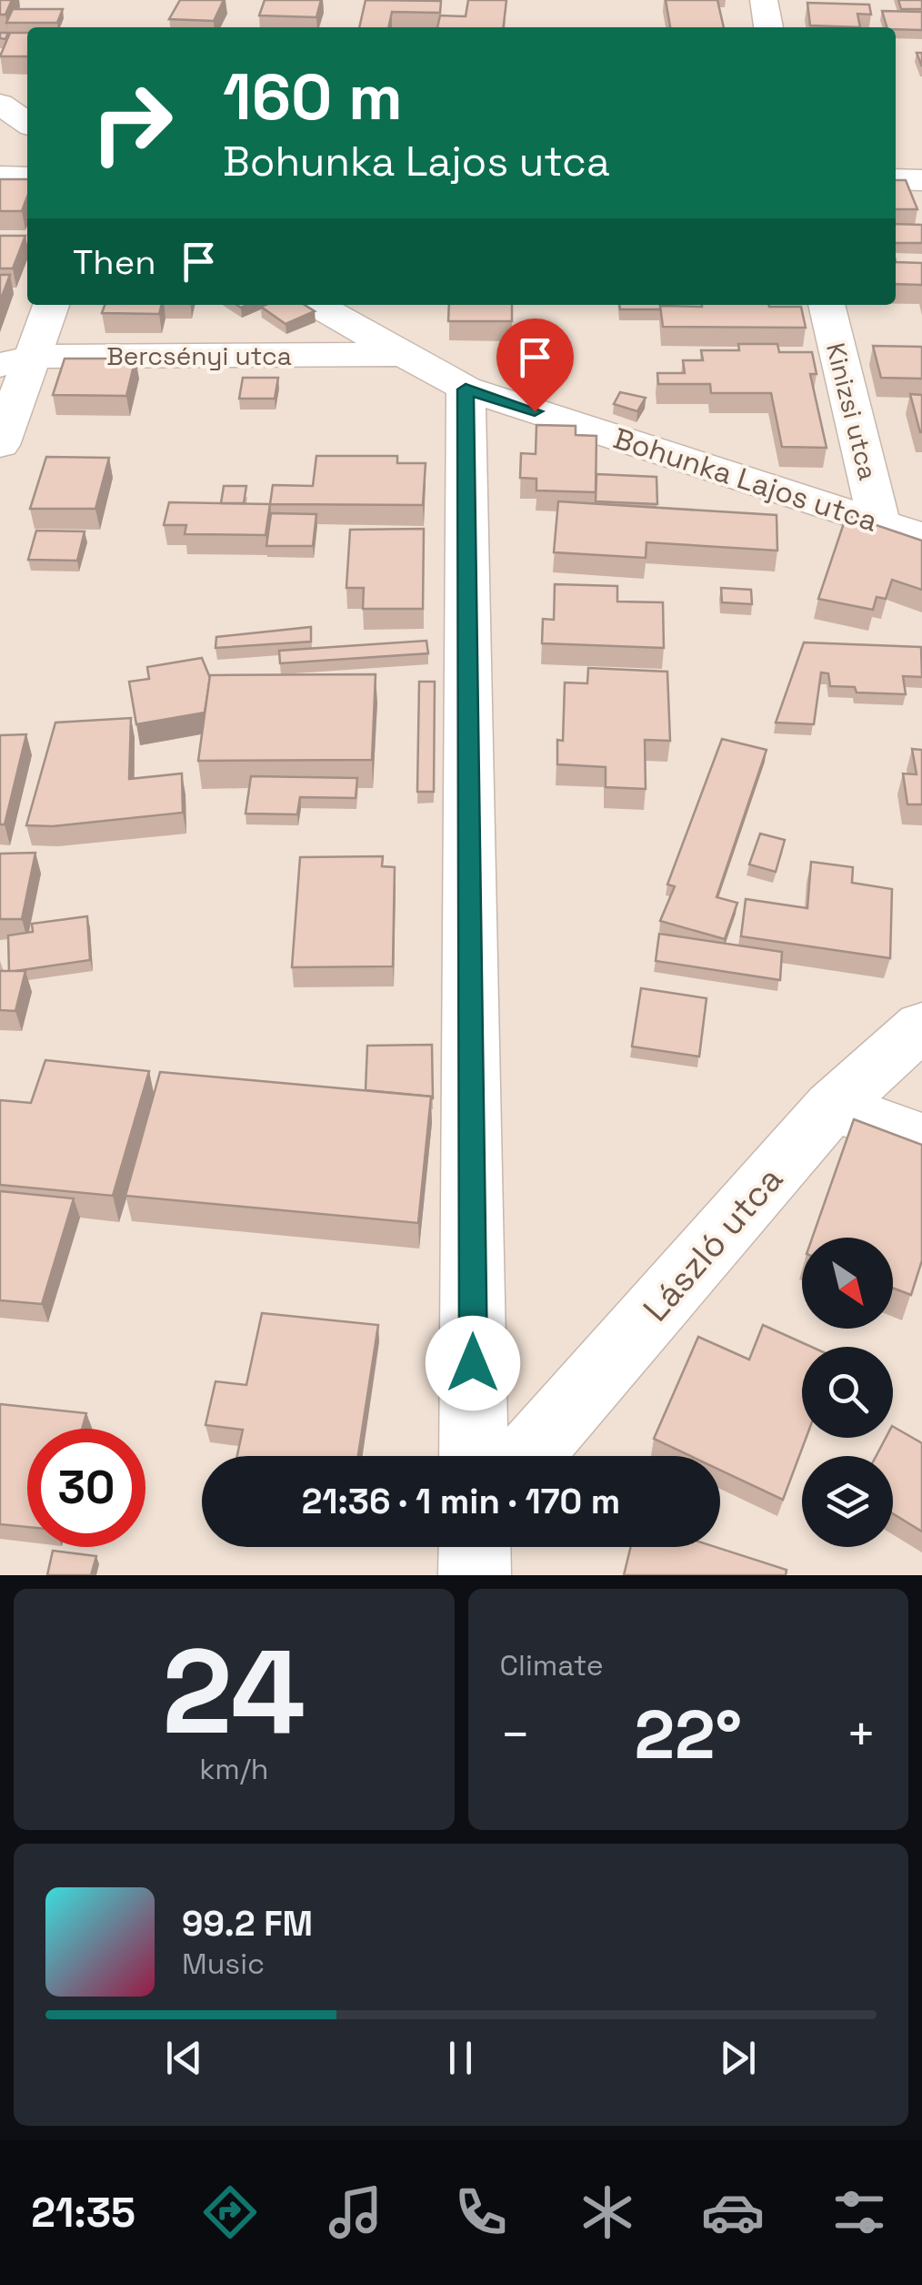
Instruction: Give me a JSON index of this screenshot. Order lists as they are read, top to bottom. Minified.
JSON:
{"streets":{"street":["Bercsényi utca","Kinizsi utca","Bohunka Lajos utca","László utca"]},"crossings":[["Bercsényi utca","Bohunka Lajos utca"],["Kinizsi utca","Bohunka Lajos utca"]],"north":"bottom right","page":{"turn":["160 m","Bohunka Lajos utca"],"then":"Then","limit":"30","trip":"21:36 · 1 min · 170 m","tile":[["24","km/h"],"Climate"],"heat":["−","22°","+"],"song":["99.2 FM","Music"],"tabs":"21:35"}}
